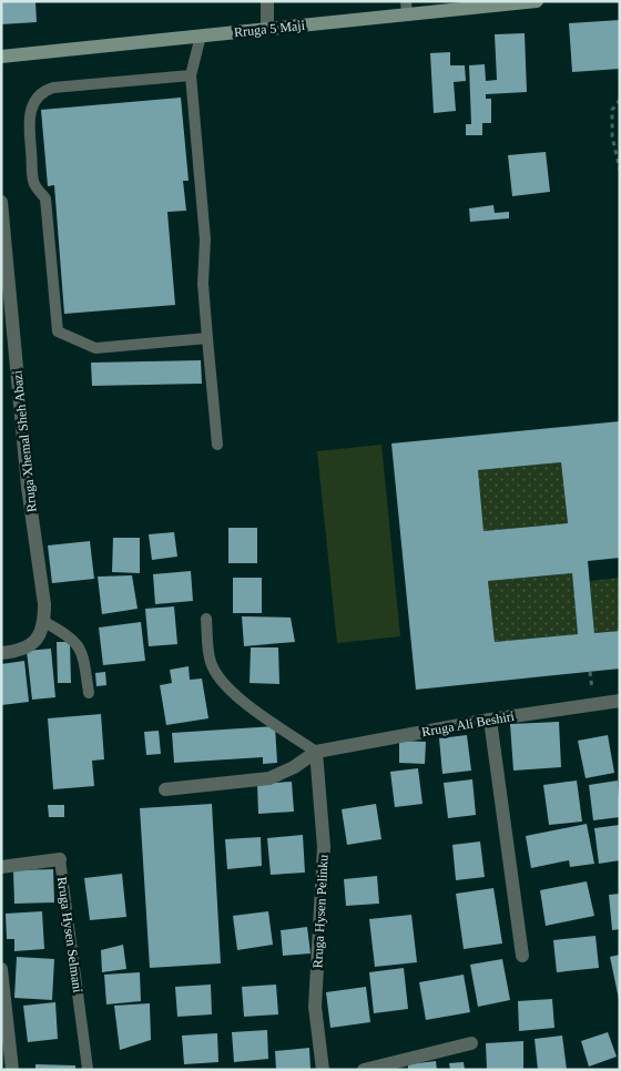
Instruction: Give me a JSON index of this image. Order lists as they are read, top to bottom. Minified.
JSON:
{"streets":{"main road":["Rruga 5 Maji"],"street":["Rruga Xhemal Sheh Abazi","Rruga Ali Beshiri","Rruga Hysen Pelinku","Rruga Hysen Selmani"]},"crossings":[["Rruga Ali Beshiri","Rruga Hysen Pelinku"]]}
